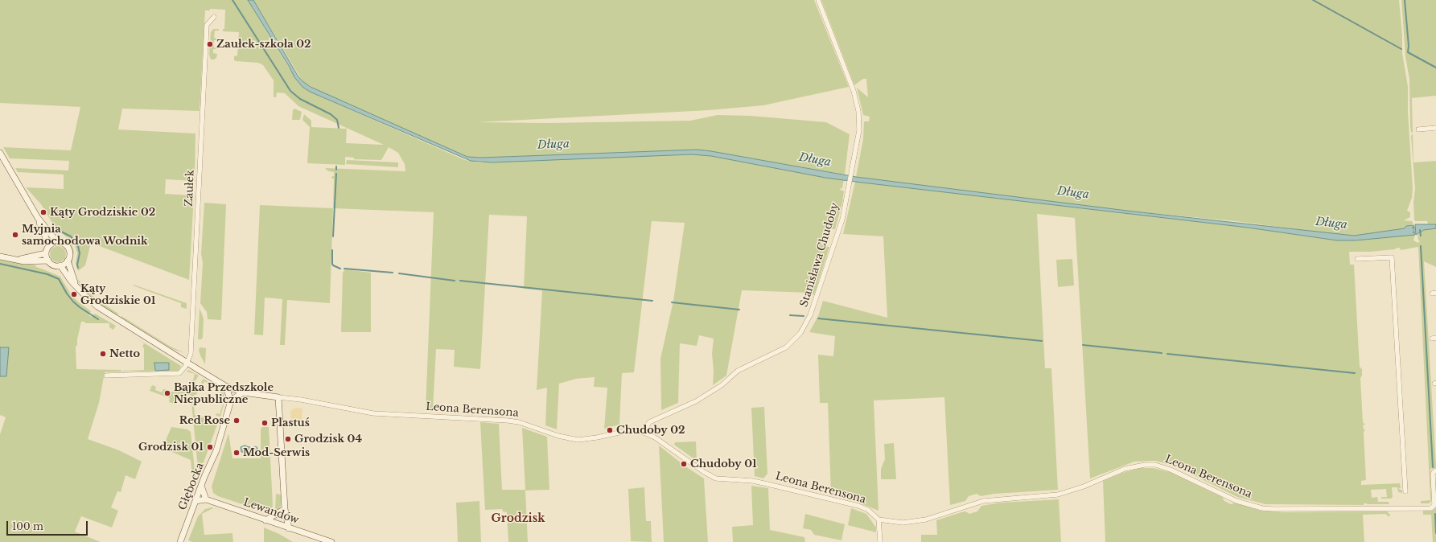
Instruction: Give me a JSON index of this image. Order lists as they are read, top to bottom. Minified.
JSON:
{"streets":{"street":["Zaułek","Stanisława Chudoby","Leona Berensona","Głębocka","Lewandów"]},"crossings":[["Zaułek","Leona Berensona"],["Stanisława Chudoby","Leona Berensona"],["Głębocka","Lewandów"]],"districts":["Grodzisk"],"water":["Długa"],"places":["Zaułek-szkoła 02","Kąty Grodziskie 02","Myjnia samochodowa Wodnik","Kąty Grodziskie 01","Netto","Bajka Przedszkole Niepubliczne","Red Rose","Plastuś","Chudoby 02","Grodzisk 04","Grodzisk 01","Mod-Serwis","Chudoby 01"],"scale_bar":"100 m"}
